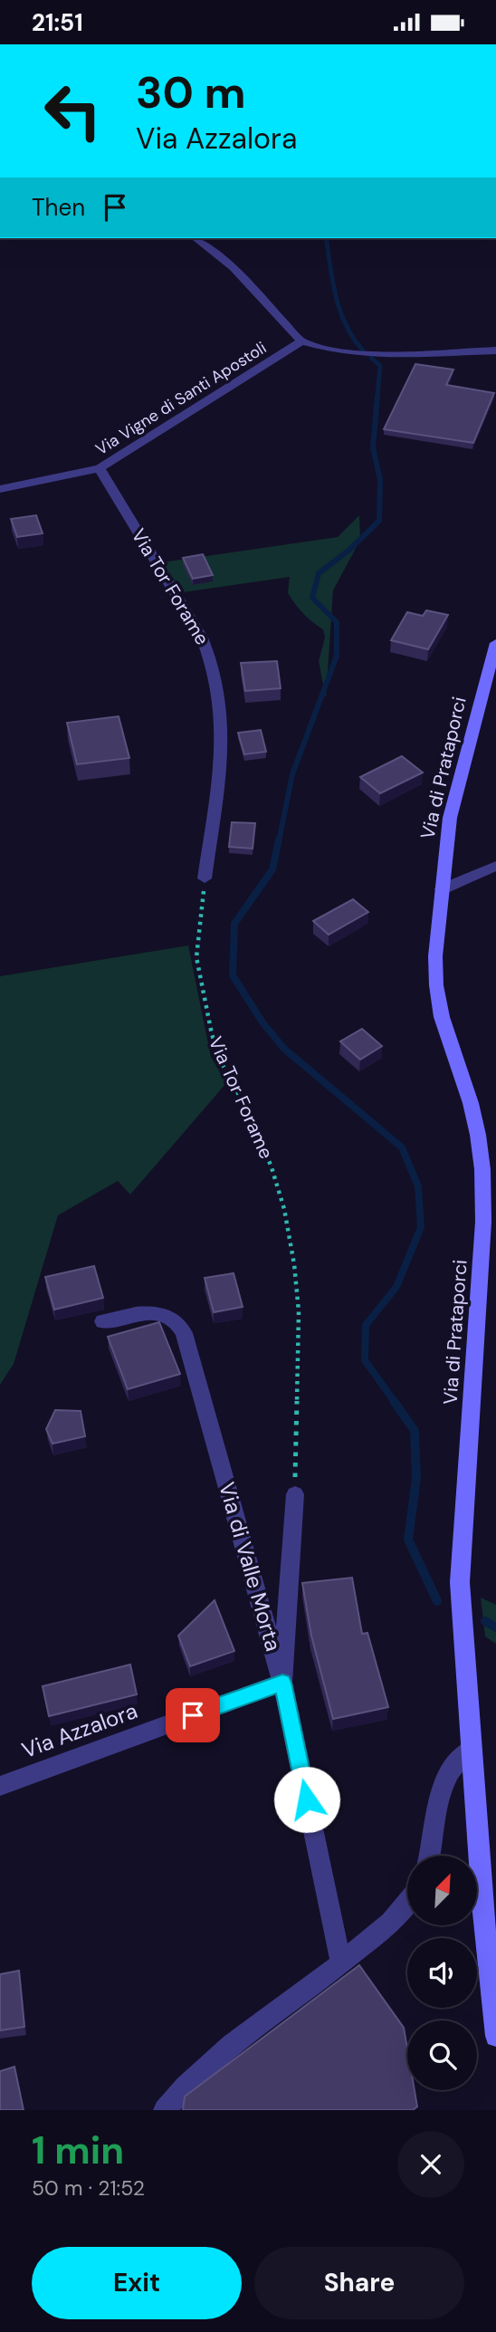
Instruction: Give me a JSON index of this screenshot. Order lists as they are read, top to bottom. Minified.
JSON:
{"streets":{"street":["Via Vigne di Santi Apostoli","Via Tor Forame","Via di Prataporci","Via di Valle Morta","Via Azzalora"]},"crossings":[["Via Vigne di Santi Apostoli","Via Tor Forame"],["Via di Valle Morta","Via Azzalora"]],"north":"top right","page":{"status":"21:51","turn":["30 m","Via Azzalora"],"then":"Then","heading":["1 min","50 m · 21:52"],"buttons":["Exit","Share"]}}
